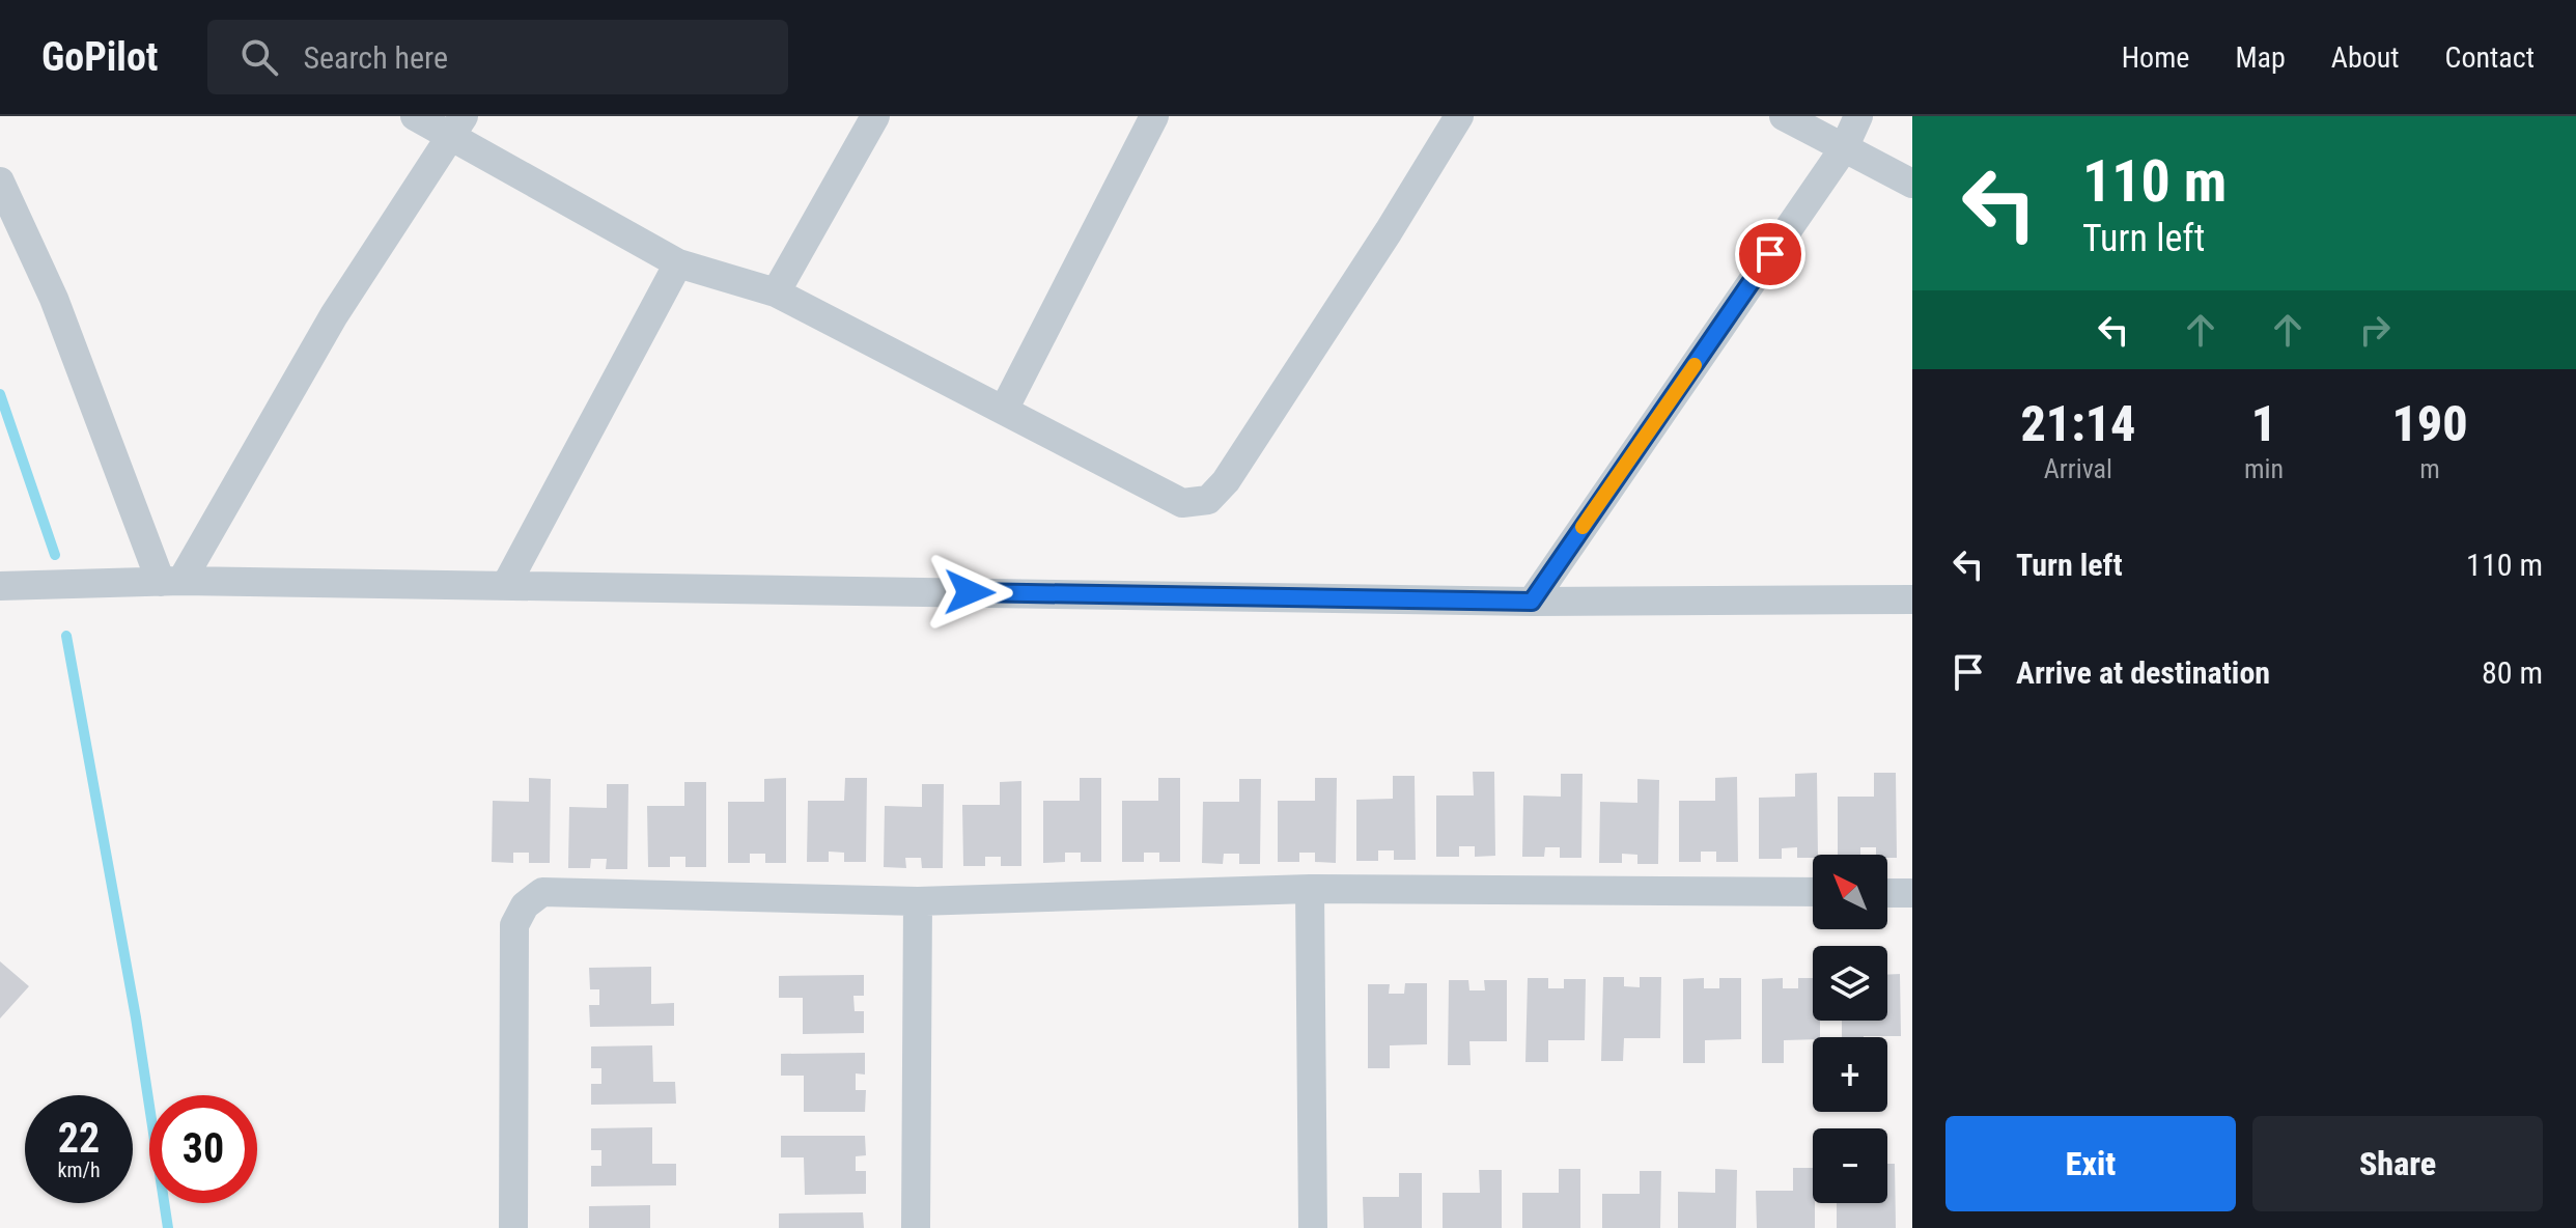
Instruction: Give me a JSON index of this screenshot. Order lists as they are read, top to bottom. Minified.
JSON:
{"north":"top left","page":{"header":"GoPilot","search":"Search here","nav":["Home","Map","About","Contact"],"turn":["110 m","Turn left"],"eta":["21:14","Arrival","1","min","190","m"],"list":[{"name":"Turn left","value":"110 m"},{"name":"Arrive at destination","value":"80 m"}],"map_buttons":["+","−"],"speed":"22 km/h","limit":"30","buttons":["Exit","Share"]}}
